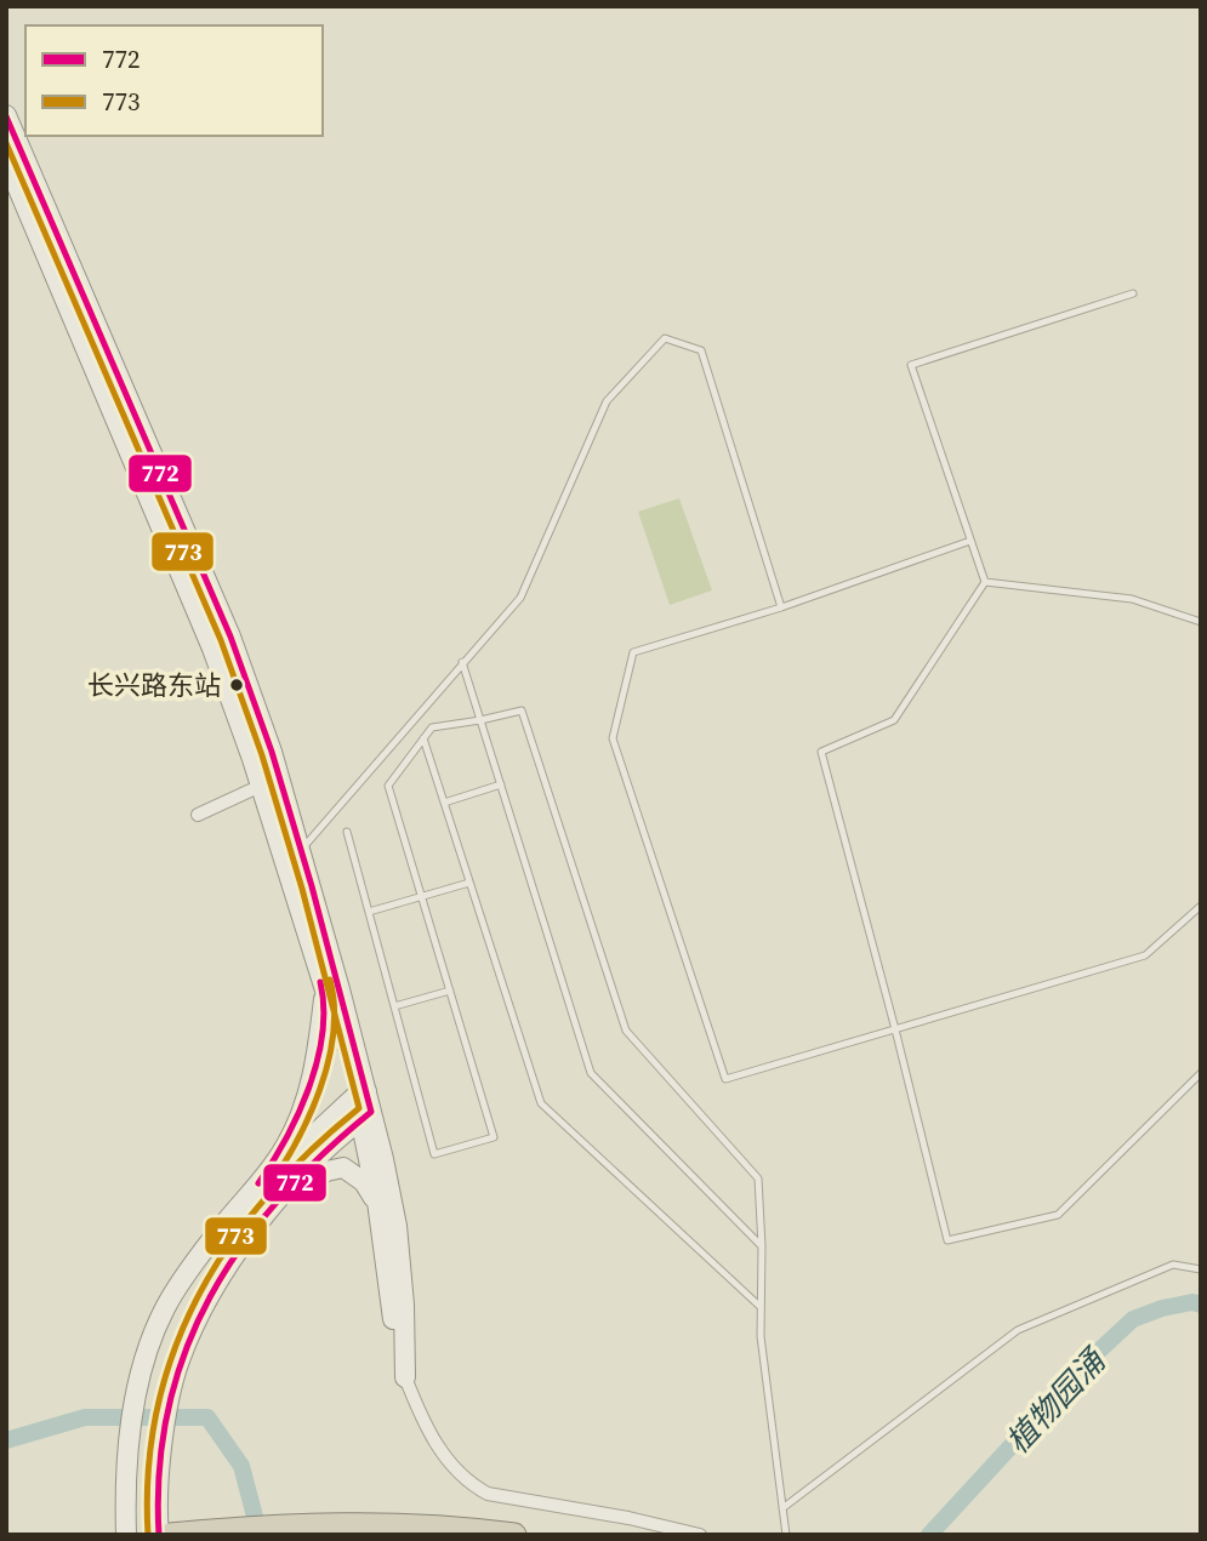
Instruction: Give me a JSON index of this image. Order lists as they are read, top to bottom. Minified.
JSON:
{"water":["植物园涌"],"places":["长兴路东站"],"lines":["transit line 772","transit line 773"],"legend":["772","773"]}
